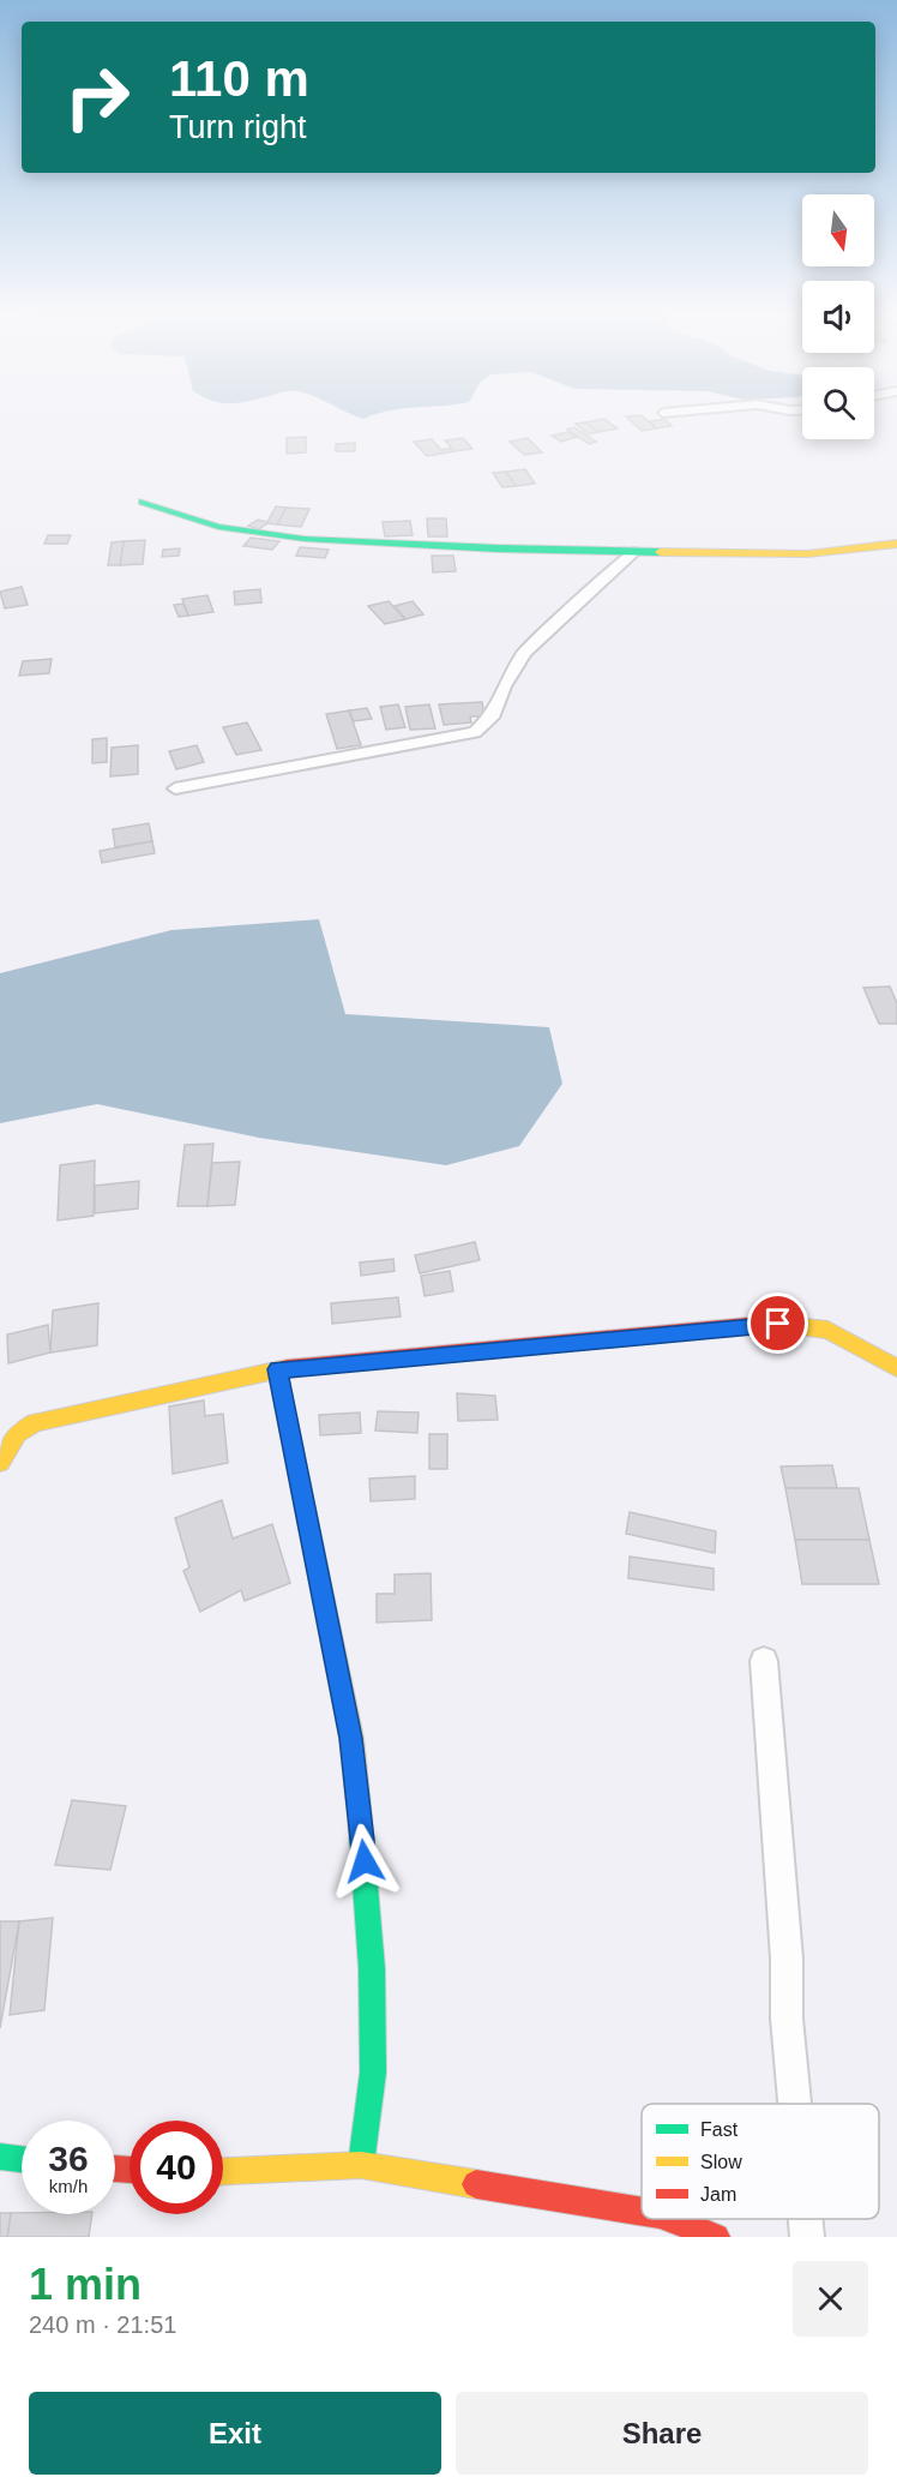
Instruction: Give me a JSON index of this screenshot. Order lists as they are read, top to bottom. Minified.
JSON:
{"legend":["Fast","Slow","Jam"],"north":"bottom","page":{"turn":["110 m","Turn right"],"speed":"36 km/h","limit":"40","heading":["1 min","240 m · 21:51"],"buttons":["Exit","Share"]}}
